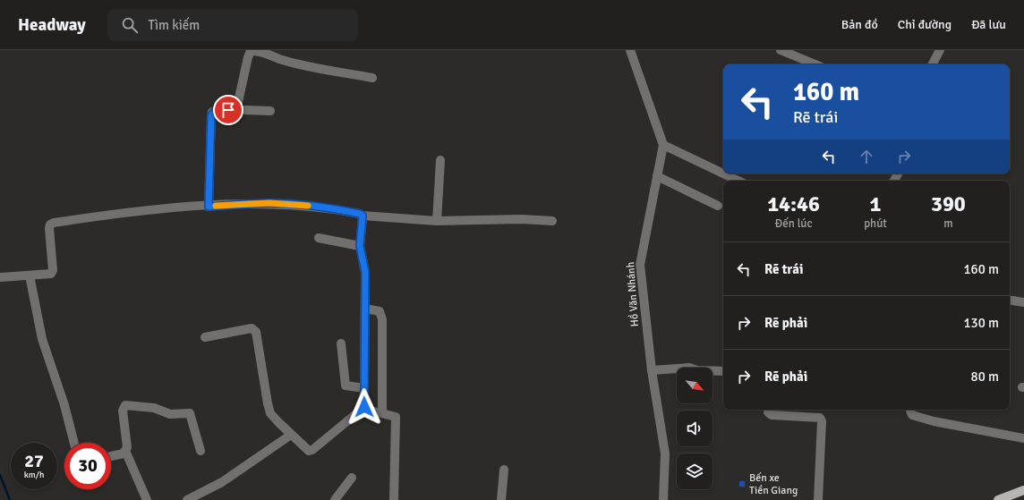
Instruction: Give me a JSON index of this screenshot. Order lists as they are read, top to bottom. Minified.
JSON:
{"streets":{"street":["Hồ Văn Nhánh"]},"places":{"transit":["Bến xe Tiền Giang"]},"north":"bottom right","page":{"header":"Headway","search":"Tìm kiếm","nav":["Bản đồ","Chỉ đường","Đã lưu"],"turn":["160 m","Rẽ trái"],"eta":["14:46","Đến lúc","1","phút","390","m"],"list":[{"name":"Rẽ trái","value":"160 m"},{"name":"Rẽ phải","value":"130 m"},{"name":"Rẽ phải","value":"80 m"}],"speed":"27 km/h","limit":"30"}}
